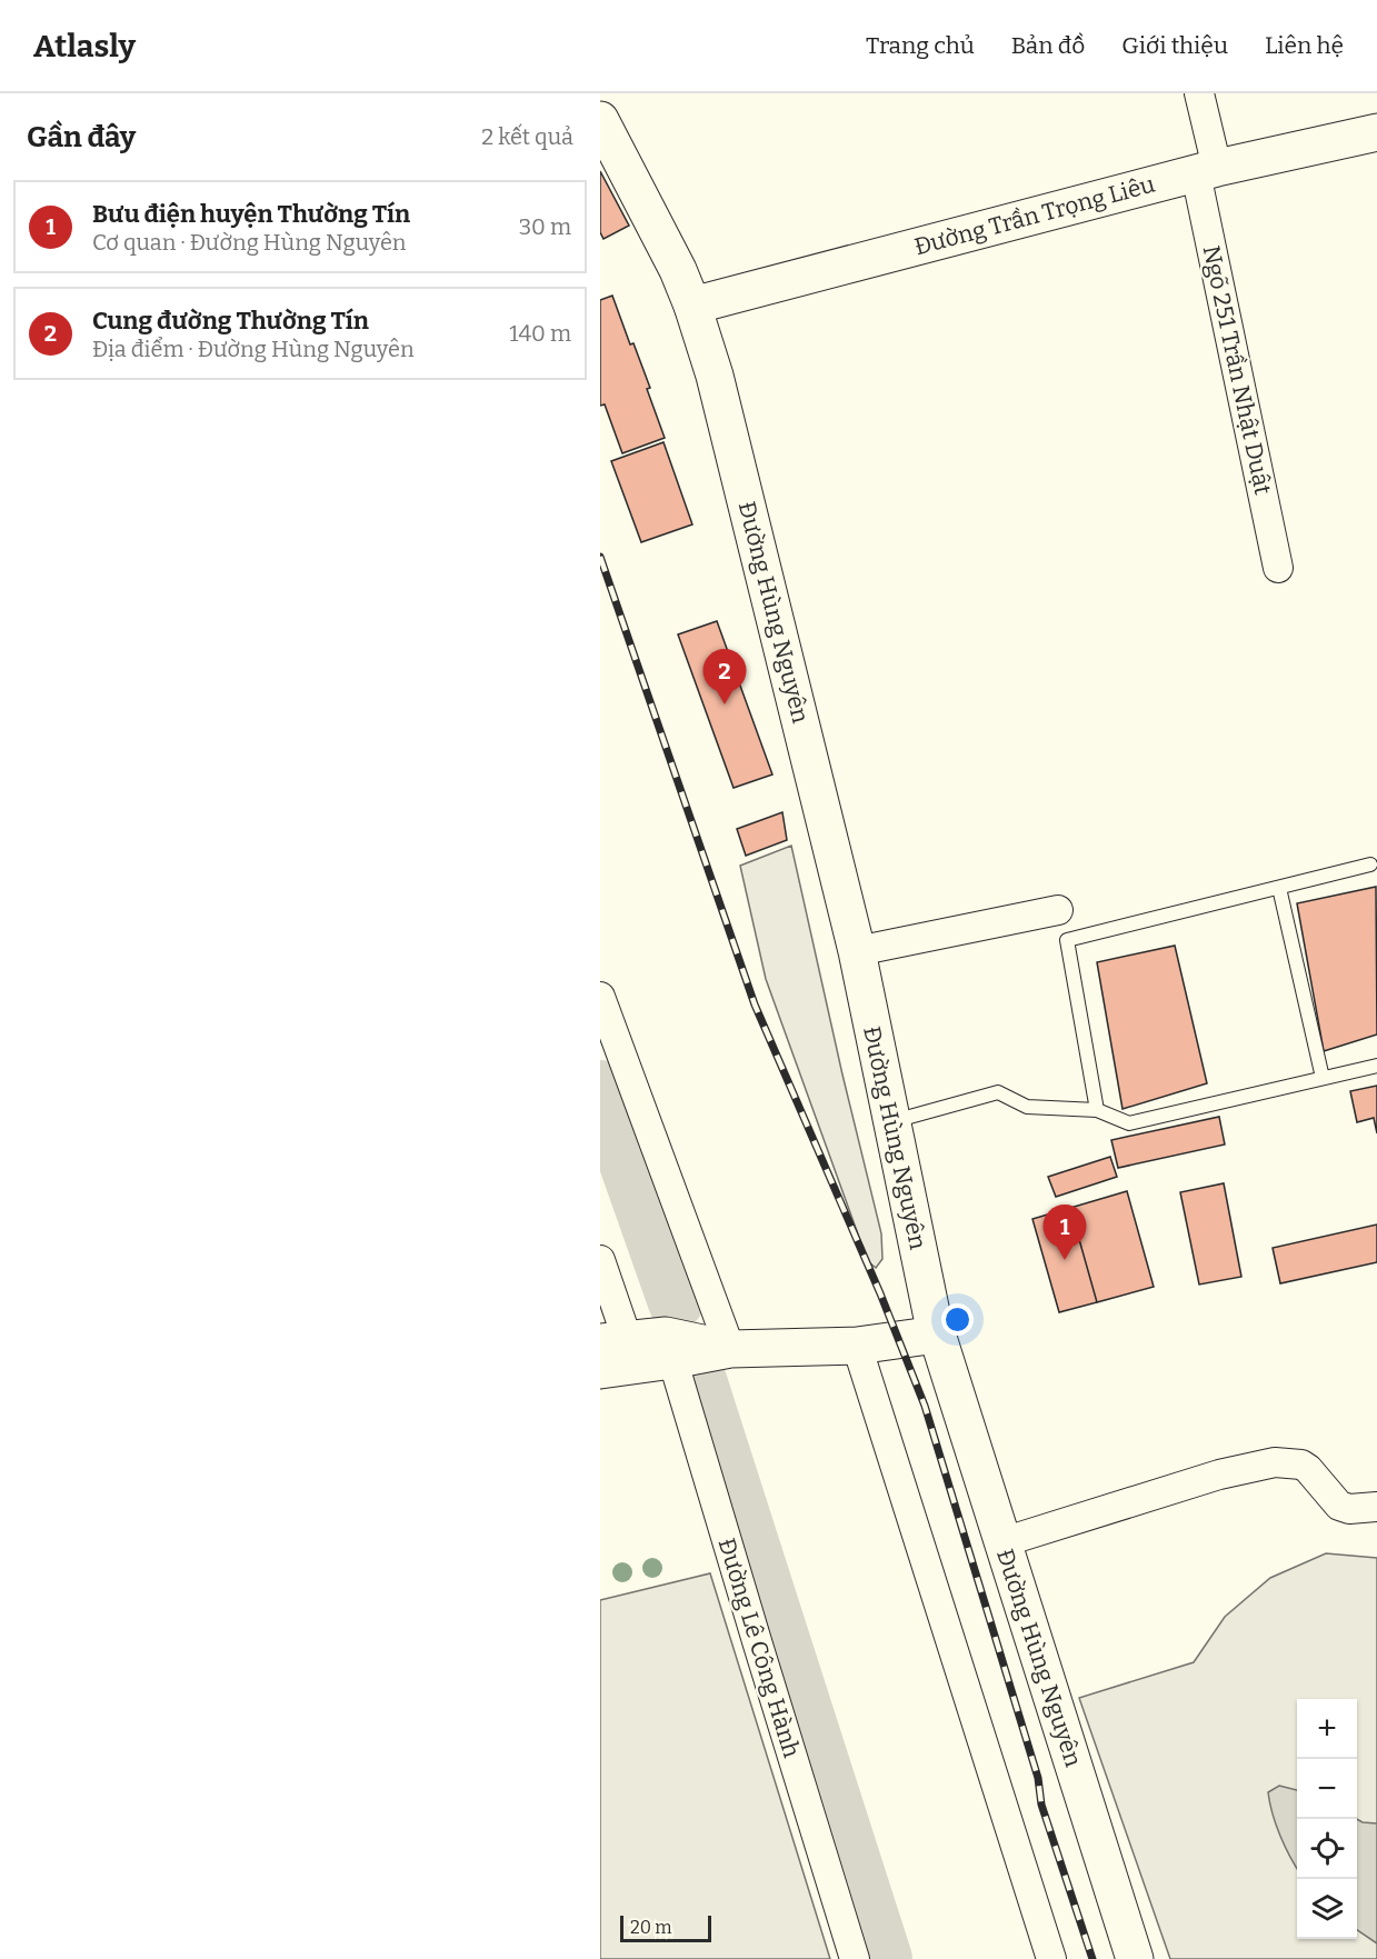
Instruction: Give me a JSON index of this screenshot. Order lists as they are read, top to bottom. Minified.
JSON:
{"streets":{"main road":["Đường Trần Trọng Liêu","Đường Hùng Nguyên"],"street":["Ngõ 251 Trần Nhật Duật","Đường Lê Công Hành"]},"crossings":[["Đường Trần Trọng Liêu","Ngõ 251 Trần Nhật Duật"],["Đường Trần Trọng Liêu","Đường Hùng Nguyên"]],"scale_bar":"20 m","page":{"header":"Atlasly","nav":["Trang chủ","Bản đồ","Giới thiệu","Liên hệ"],"heading":["Gần đây","2 kết quả"],"list":[{"mark":"1","name":"Bưu điện huyện Thường Tín","note":"Cơ quan · Đường Hùng Nguyên","value":"30 m"},{"mark":"2","name":"Cung đường Thường Tín","note":"Địa điểm · Đường Hùng Nguyên","value":"140 m"}],"pins":["2","1"],"map_buttons":["+","−"],"scale":"20 m"}}
